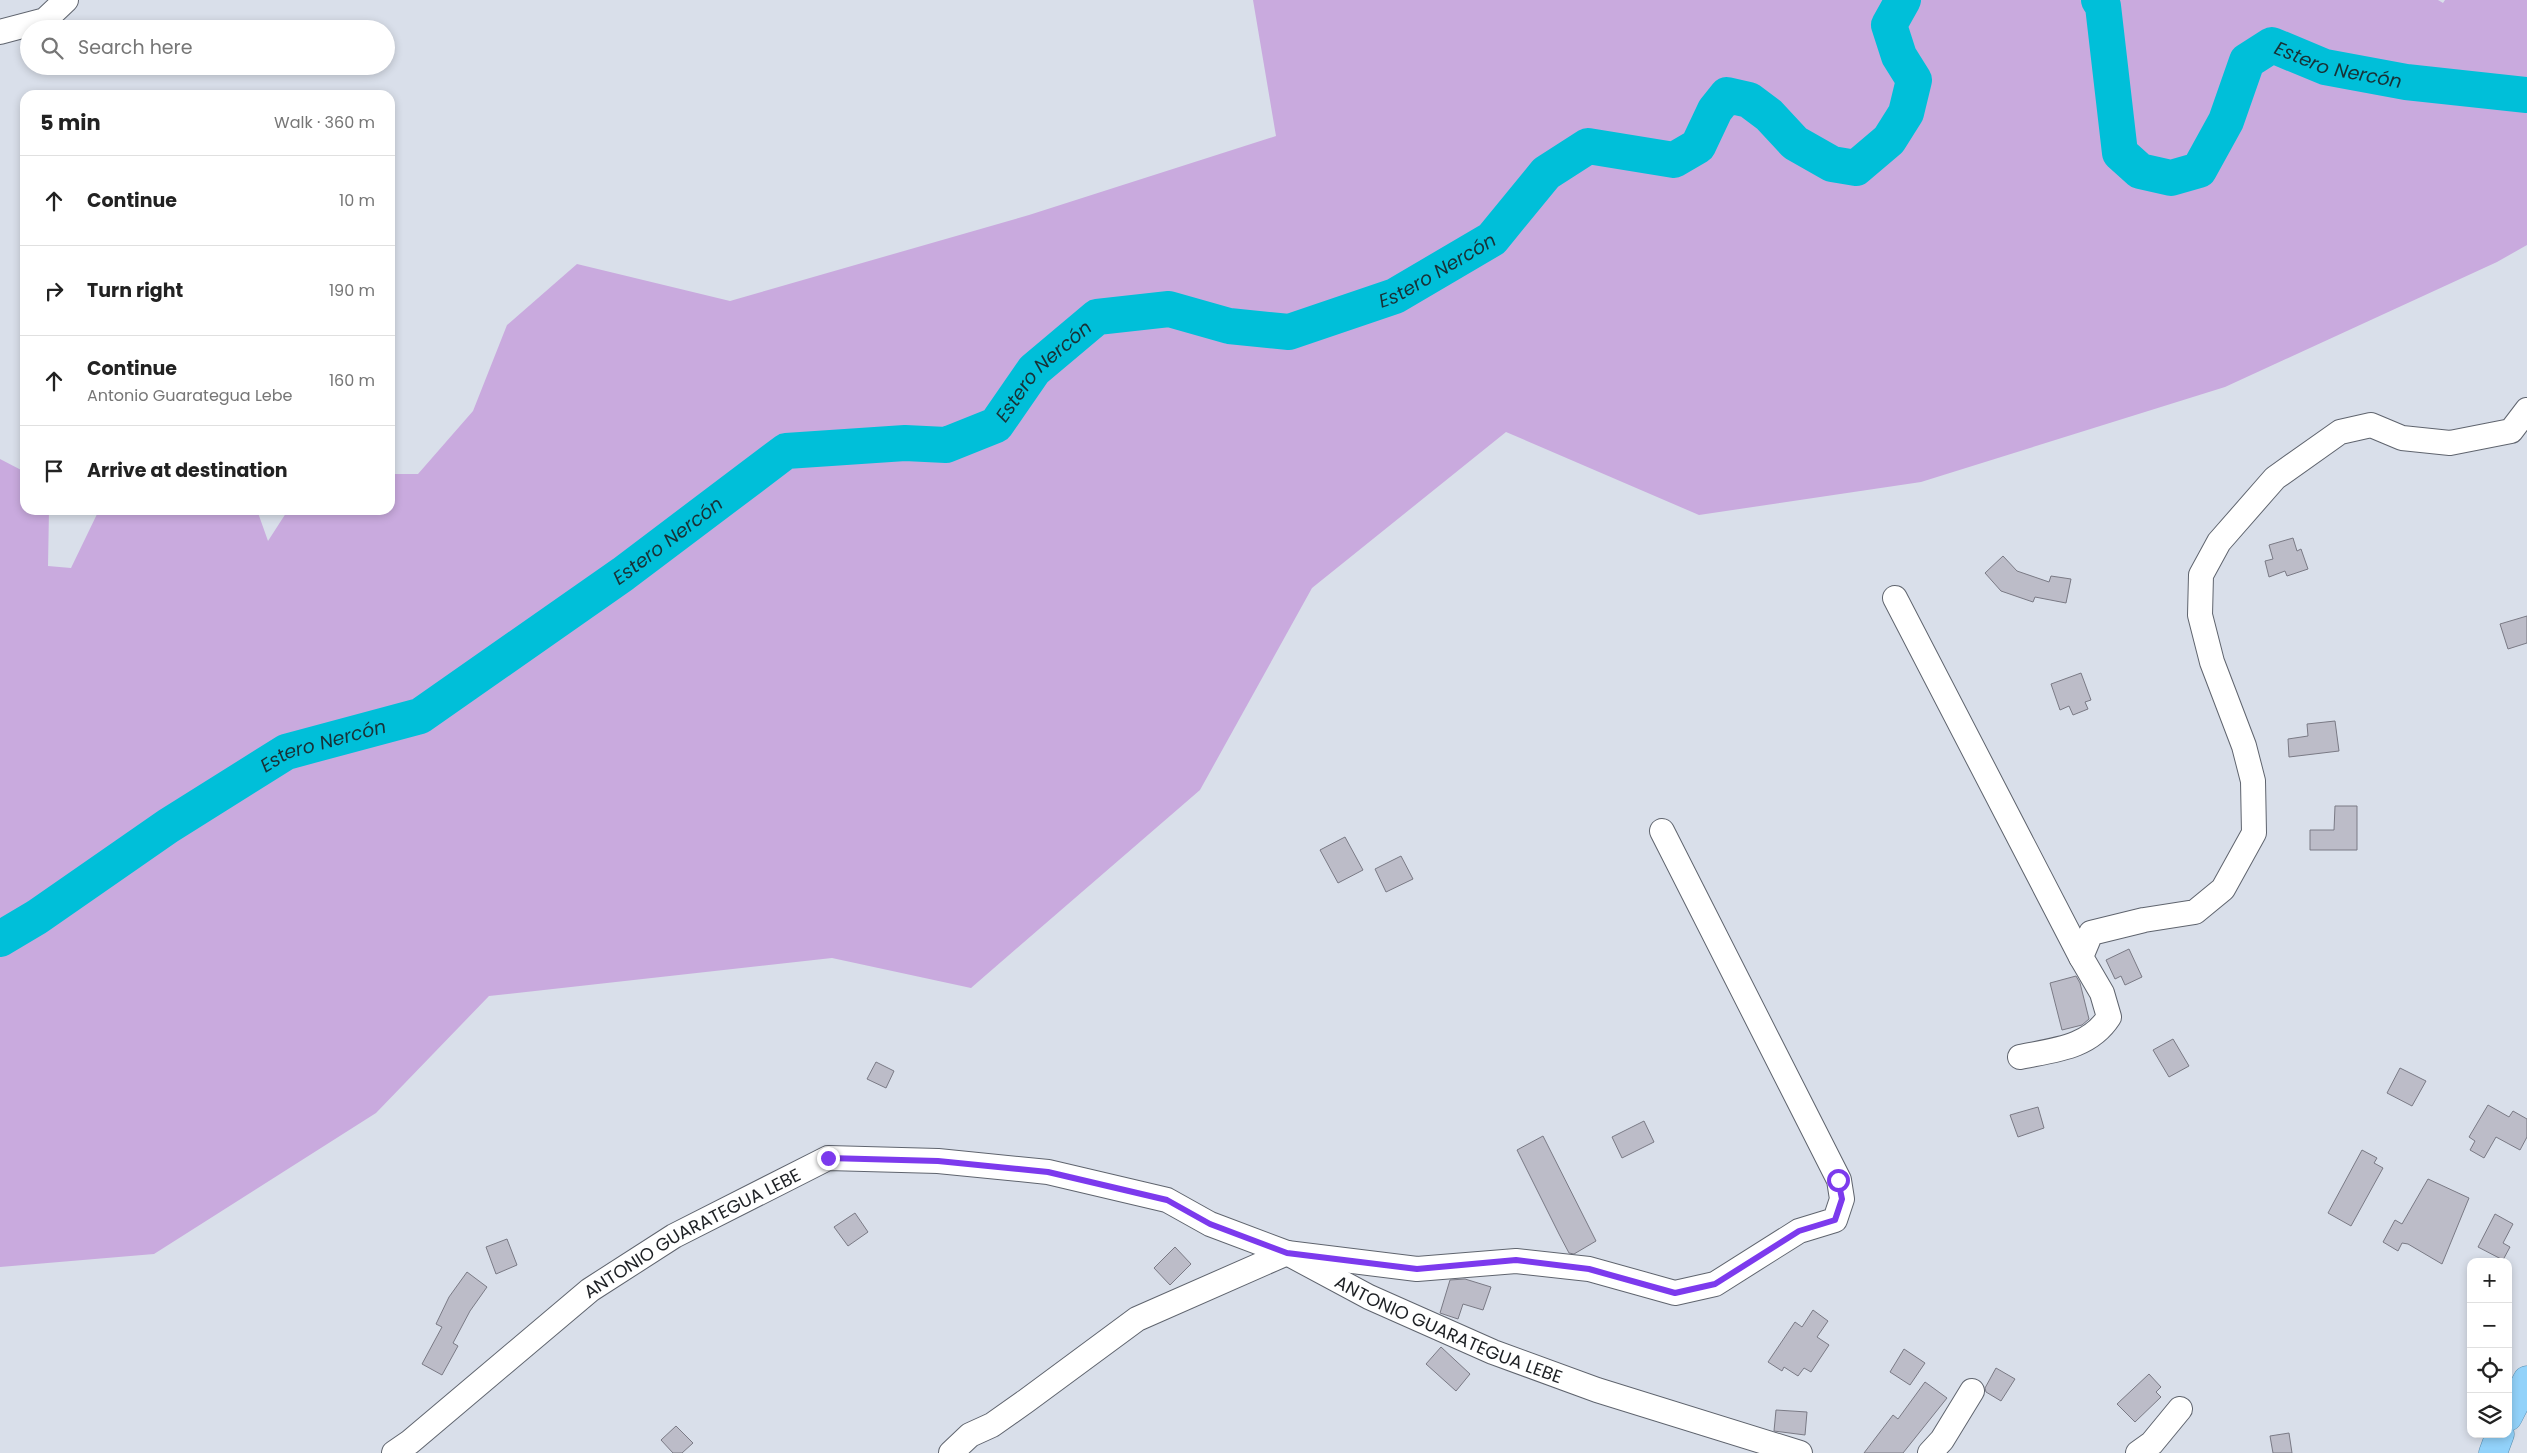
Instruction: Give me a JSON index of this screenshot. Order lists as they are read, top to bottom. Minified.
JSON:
{"streets":{"street":["ANTONIO GUARATEGUA LEBE"]},"water":["Estero Nercón"],"page":{"search":"Search here","heading":["5 min","Walk · 360 m"],"list":[["Continue","10 m"],["Turn right","190 m"],["Continue","Antonio Guarategua Lebe","160 m"],"Arrive at destination"],"map_buttons":["+","−"]}}
